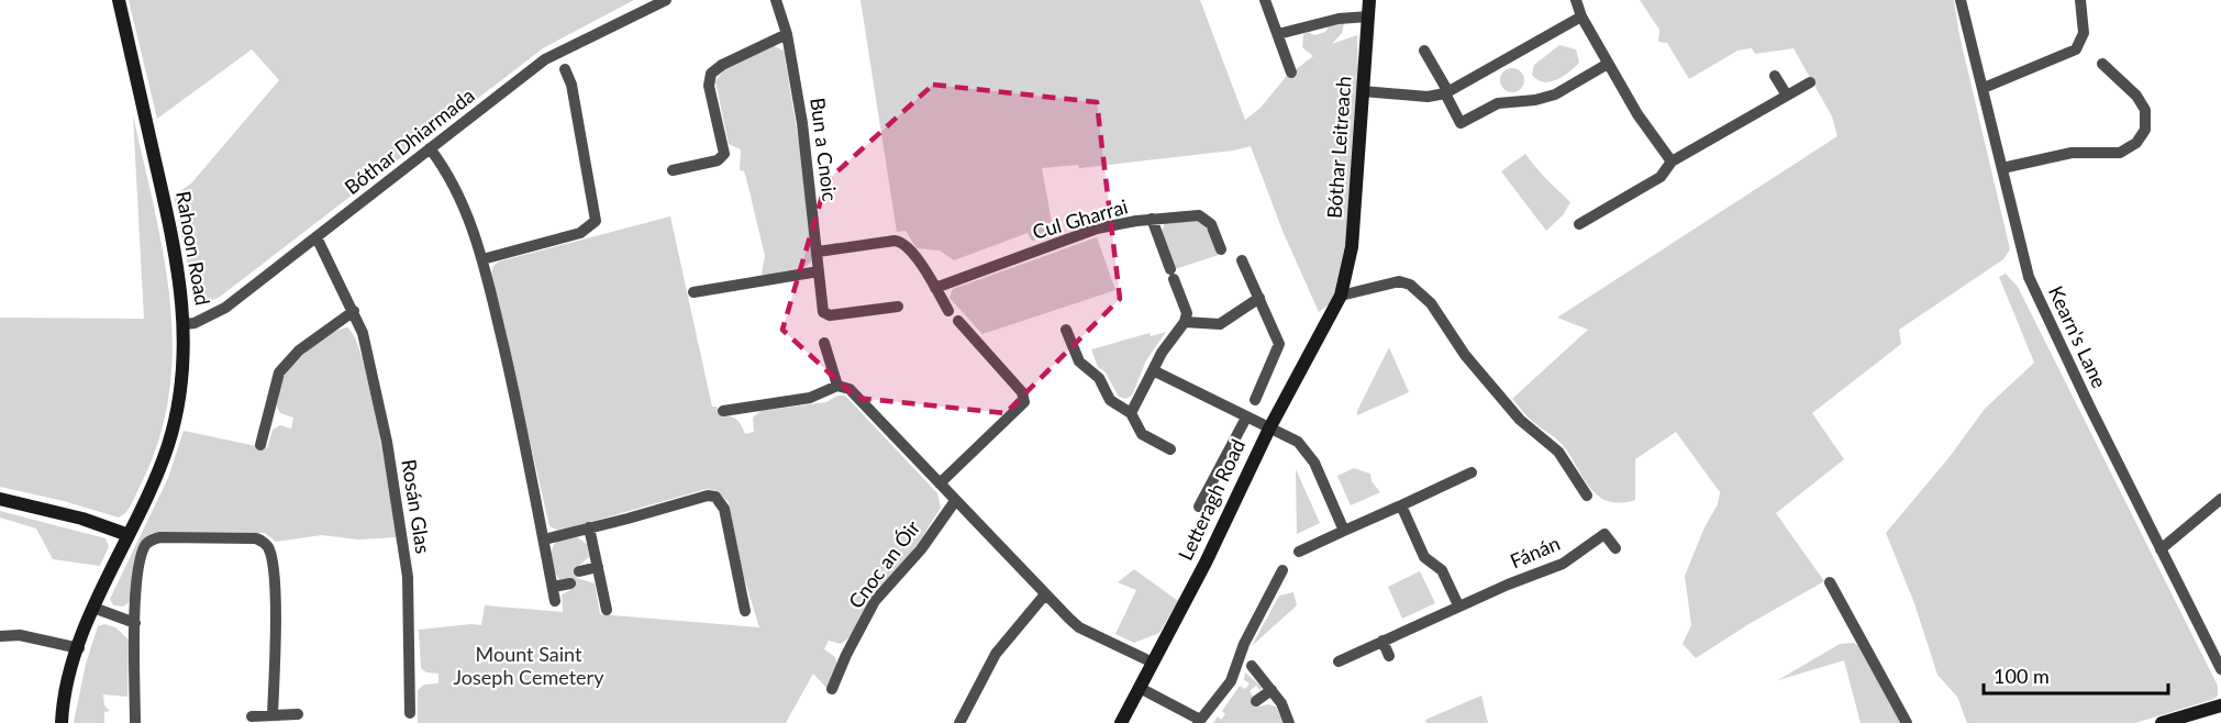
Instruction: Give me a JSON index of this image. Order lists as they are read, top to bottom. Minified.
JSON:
{"streets":{"street":["Bóthar Dhiarmada","Bóthar Leitreach","Bun a Cnoic","Cul Gharrai","Rahoon Road","Kearn's Lane","Letteragh Road","Rosán Glas","Fánán","Cnoc an Óir"]},"crossings":[["Bóthar Dhiarmada","Rahoon Road"],["Bóthar Dhiarmada","Rosán Glas"],["Bóthar Leitreach","Letteragh Road"]],"parks":["Mount Saint Joseph Cemetery"],"scale_bar":"100 m"}
